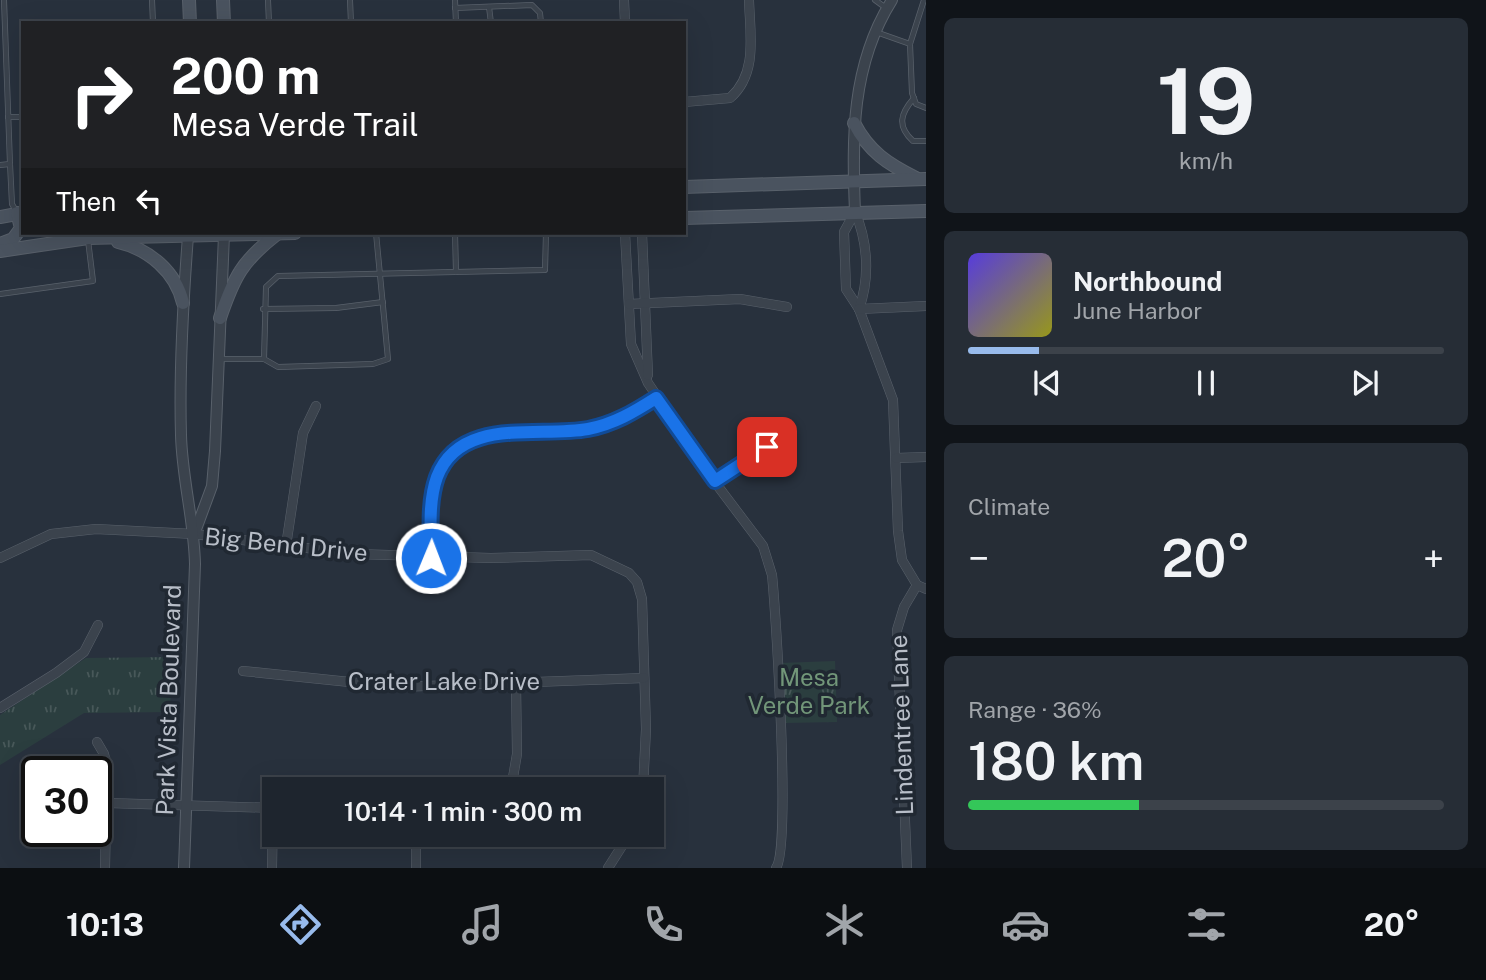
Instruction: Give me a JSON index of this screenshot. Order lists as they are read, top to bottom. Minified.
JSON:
{"streets":{"street":["Big Bend Drive","Crater Lake Drive","Park Vista Boulevard","Lindentree Lane"]},"crossings":[["Big Bend Drive","Crater Lake Drive"],["Big Bend Drive","Park Vista Boulevard"]],"parks":["Mesa Verde Park"],"page":{"tile":[["19","km/h"],"Climate",["Range · 36%","180 km"]],"turn":["200 m","Mesa Verde Trail"],"then":"Then","song":["Northbound","June Harbor"],"heat":["−","20°","+"],"limit":"30","trip":"10:14 · 1 min · 300 m","tabs":["10:13","20°"]}}
